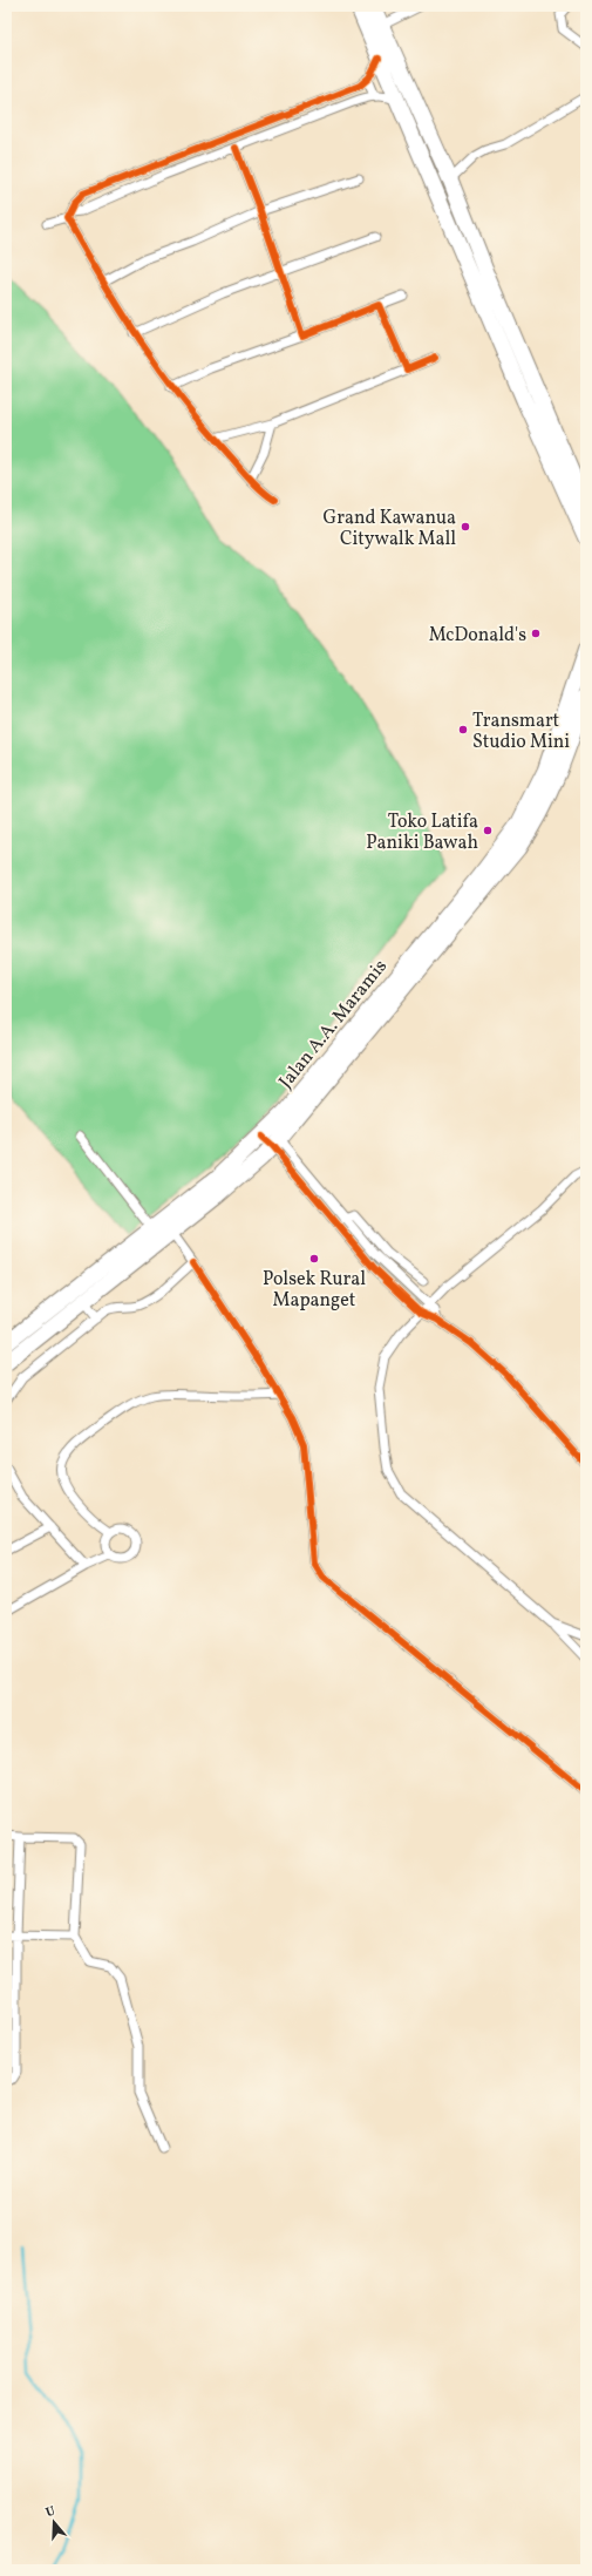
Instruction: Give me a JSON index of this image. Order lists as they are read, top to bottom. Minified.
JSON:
{"streets":{"highway":["Jalan A.A. Maramis"]},"places":["Grand Kawanua Citywalk Mall","McDonald's","Transmart Studio Mini","Toko Latifa Paniki Bawah","Polsek Rural Mapanget"],"north":"top"}
